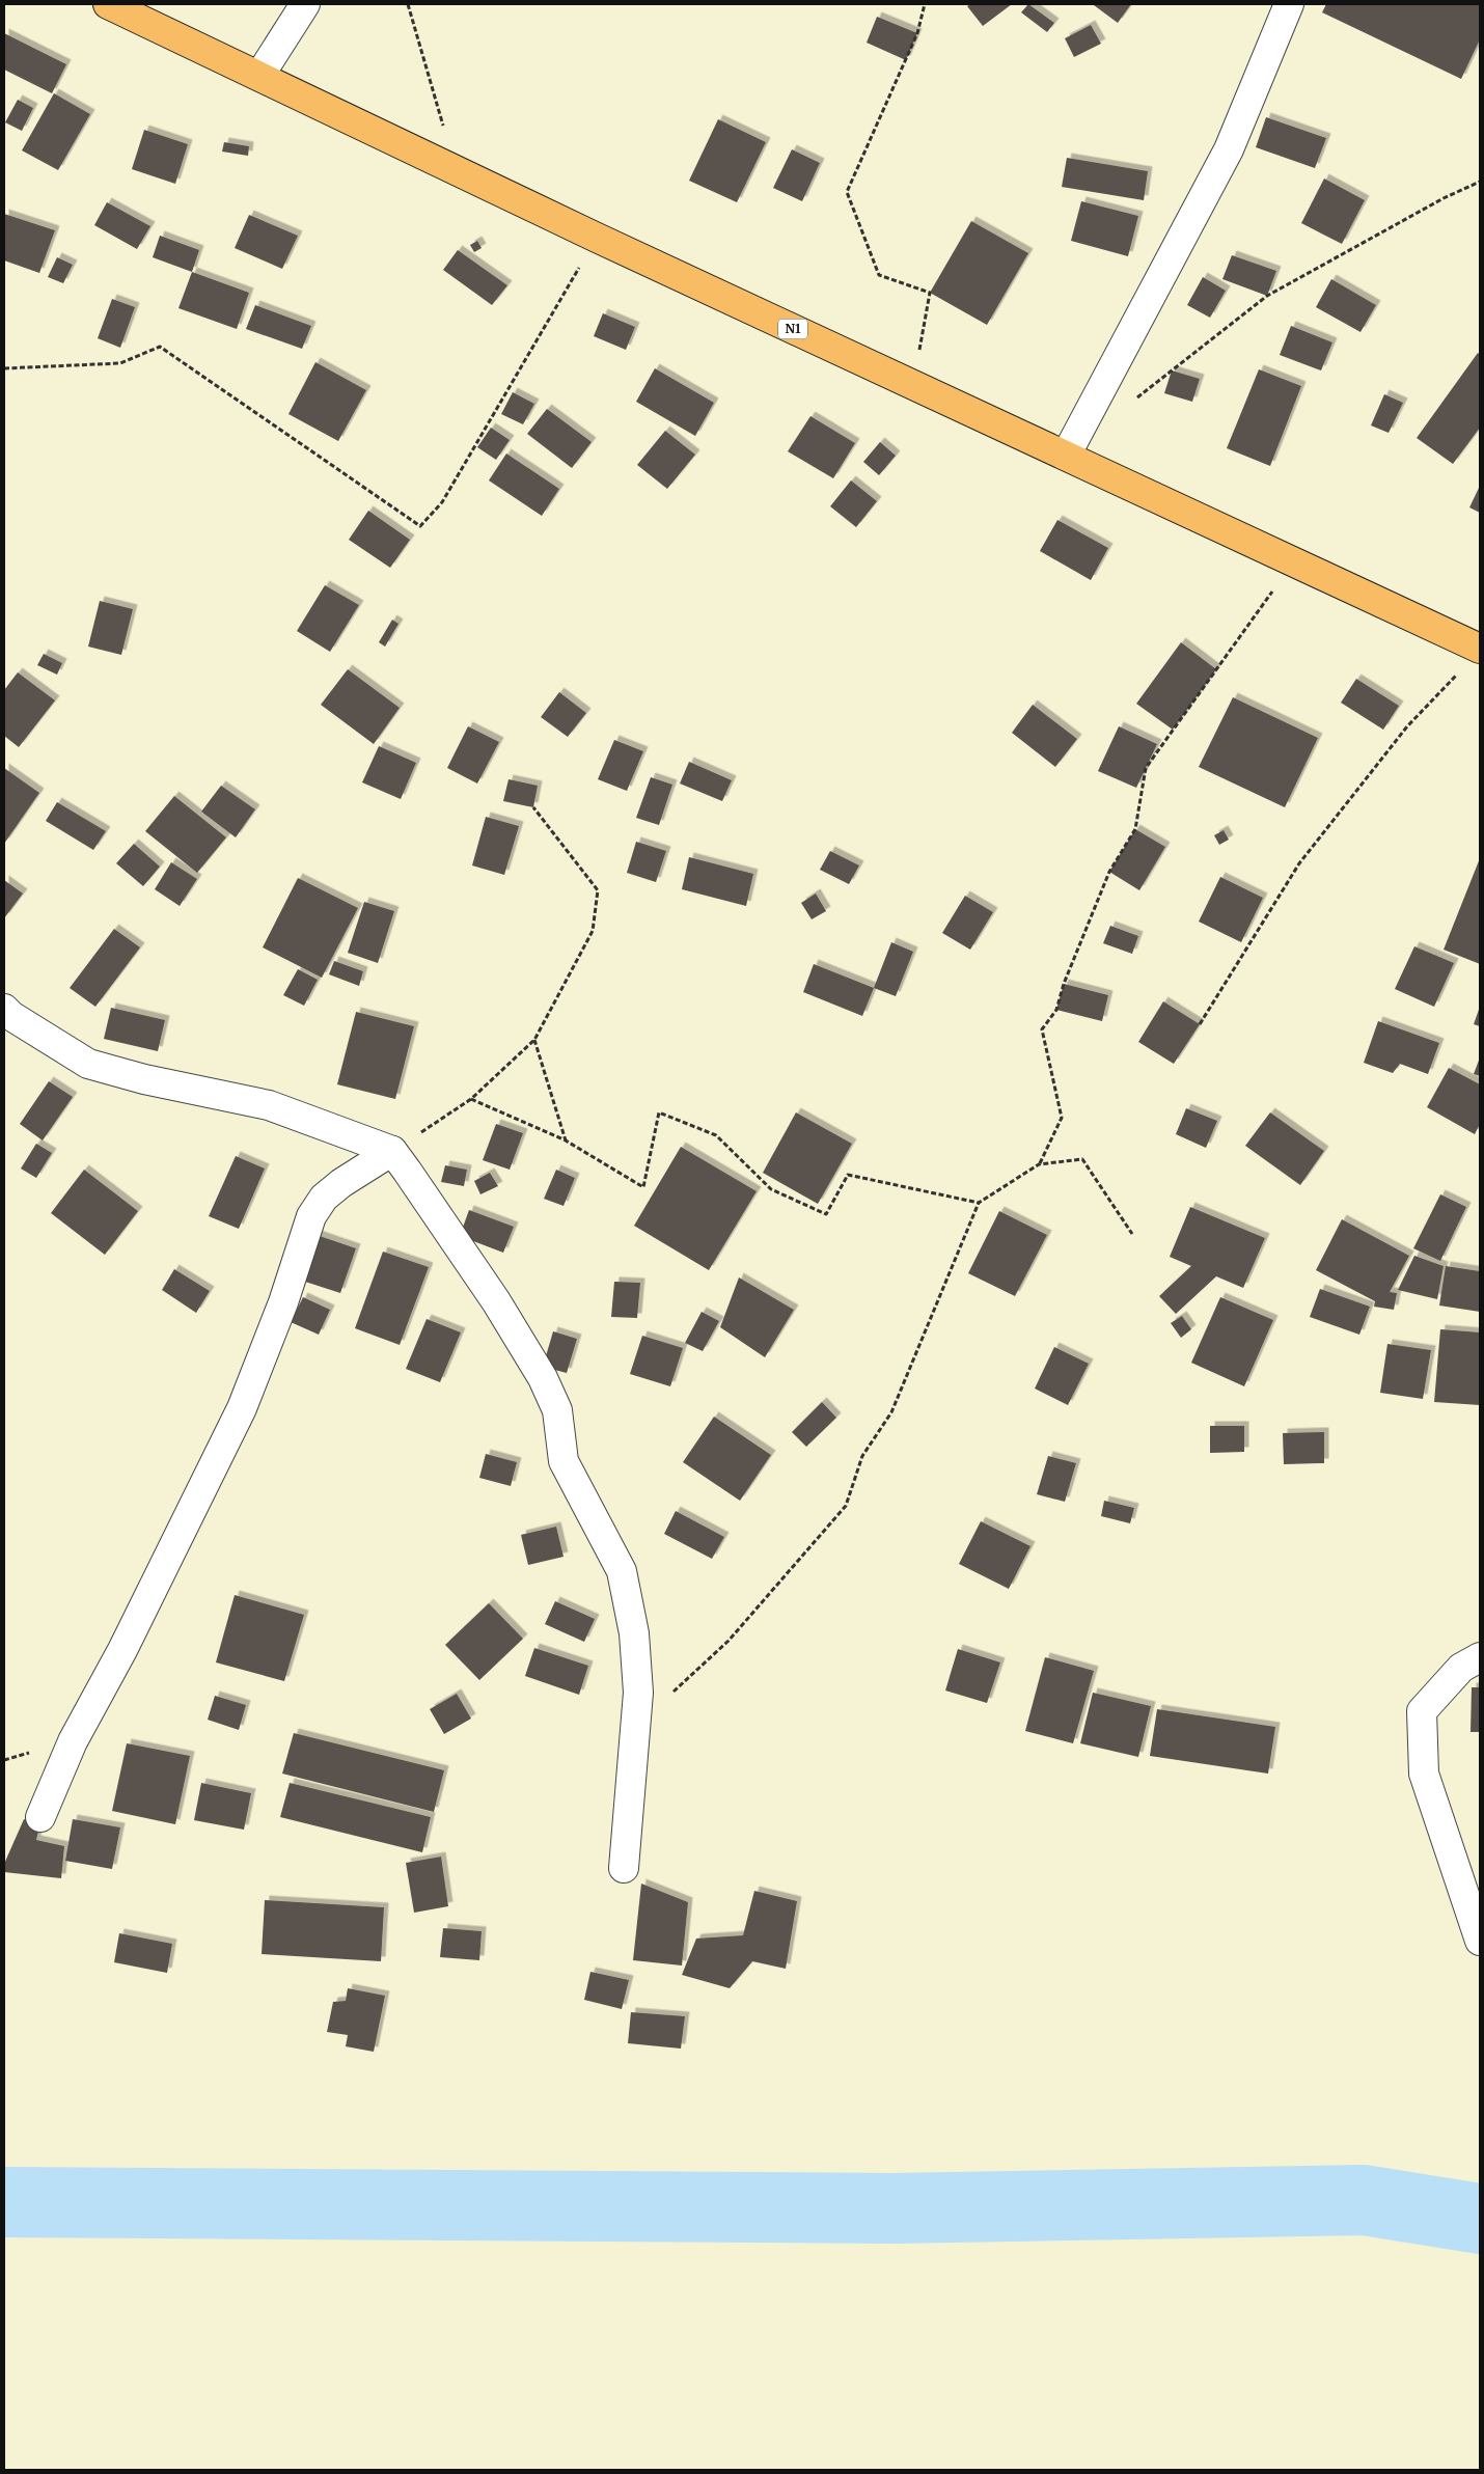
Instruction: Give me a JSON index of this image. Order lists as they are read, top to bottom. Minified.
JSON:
{"streets":{"highway":["N1"]}}
